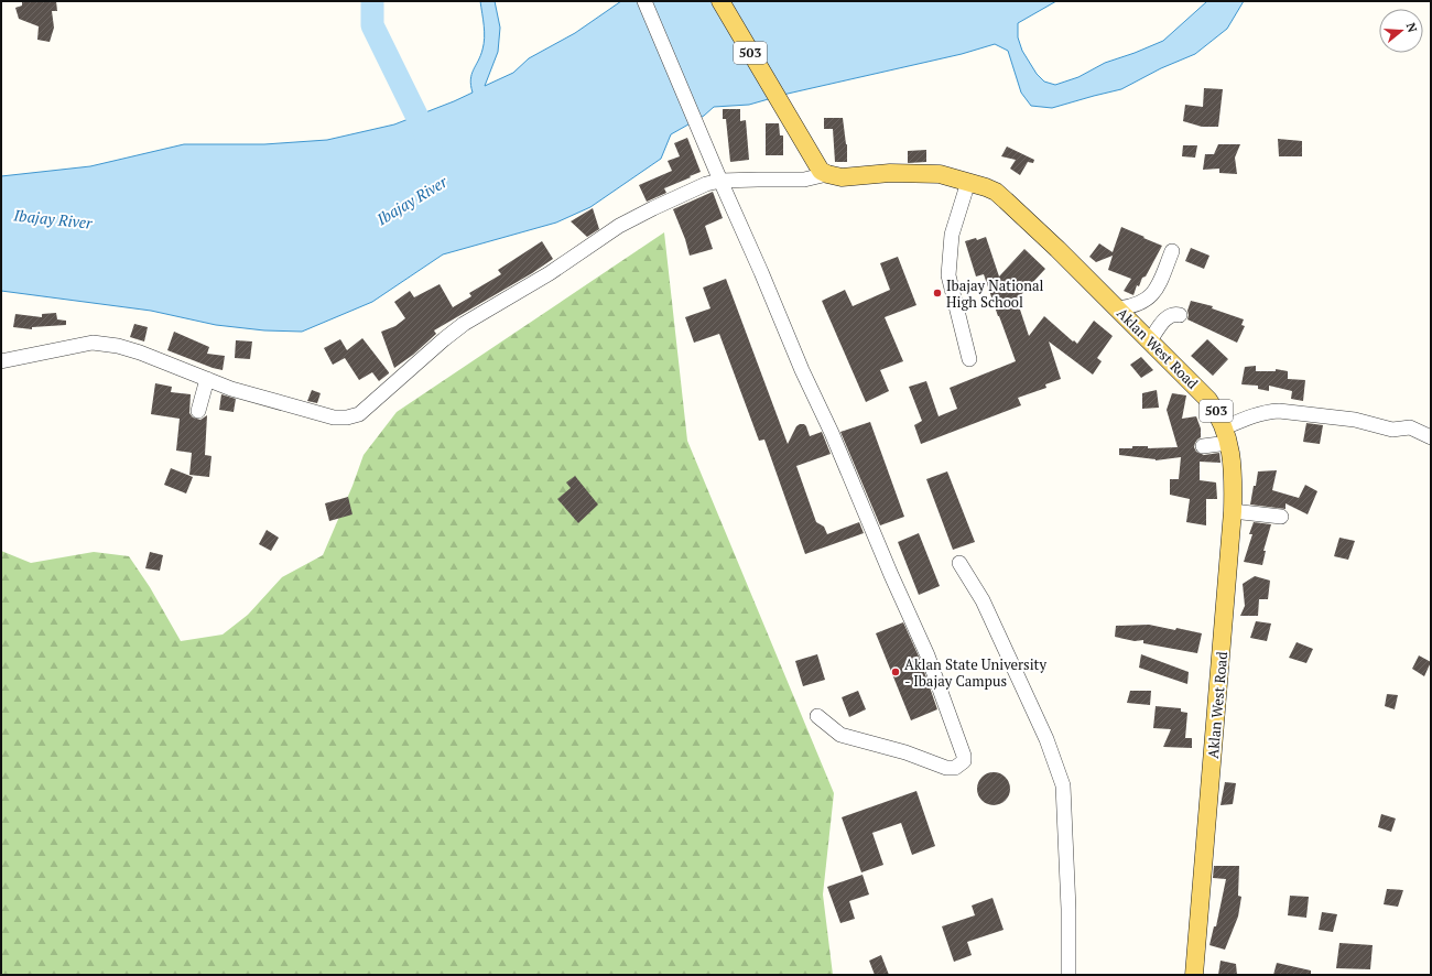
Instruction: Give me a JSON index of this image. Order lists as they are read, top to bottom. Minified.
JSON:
{"streets":{"main road":["503","Aklan West Road"]},"crossings":[["503","Aklan West Road"]],"water":["Ibajay River"],"places":["Ibajay National High School","Aklan State University - Ibajay Campus"],"north":"right"}
